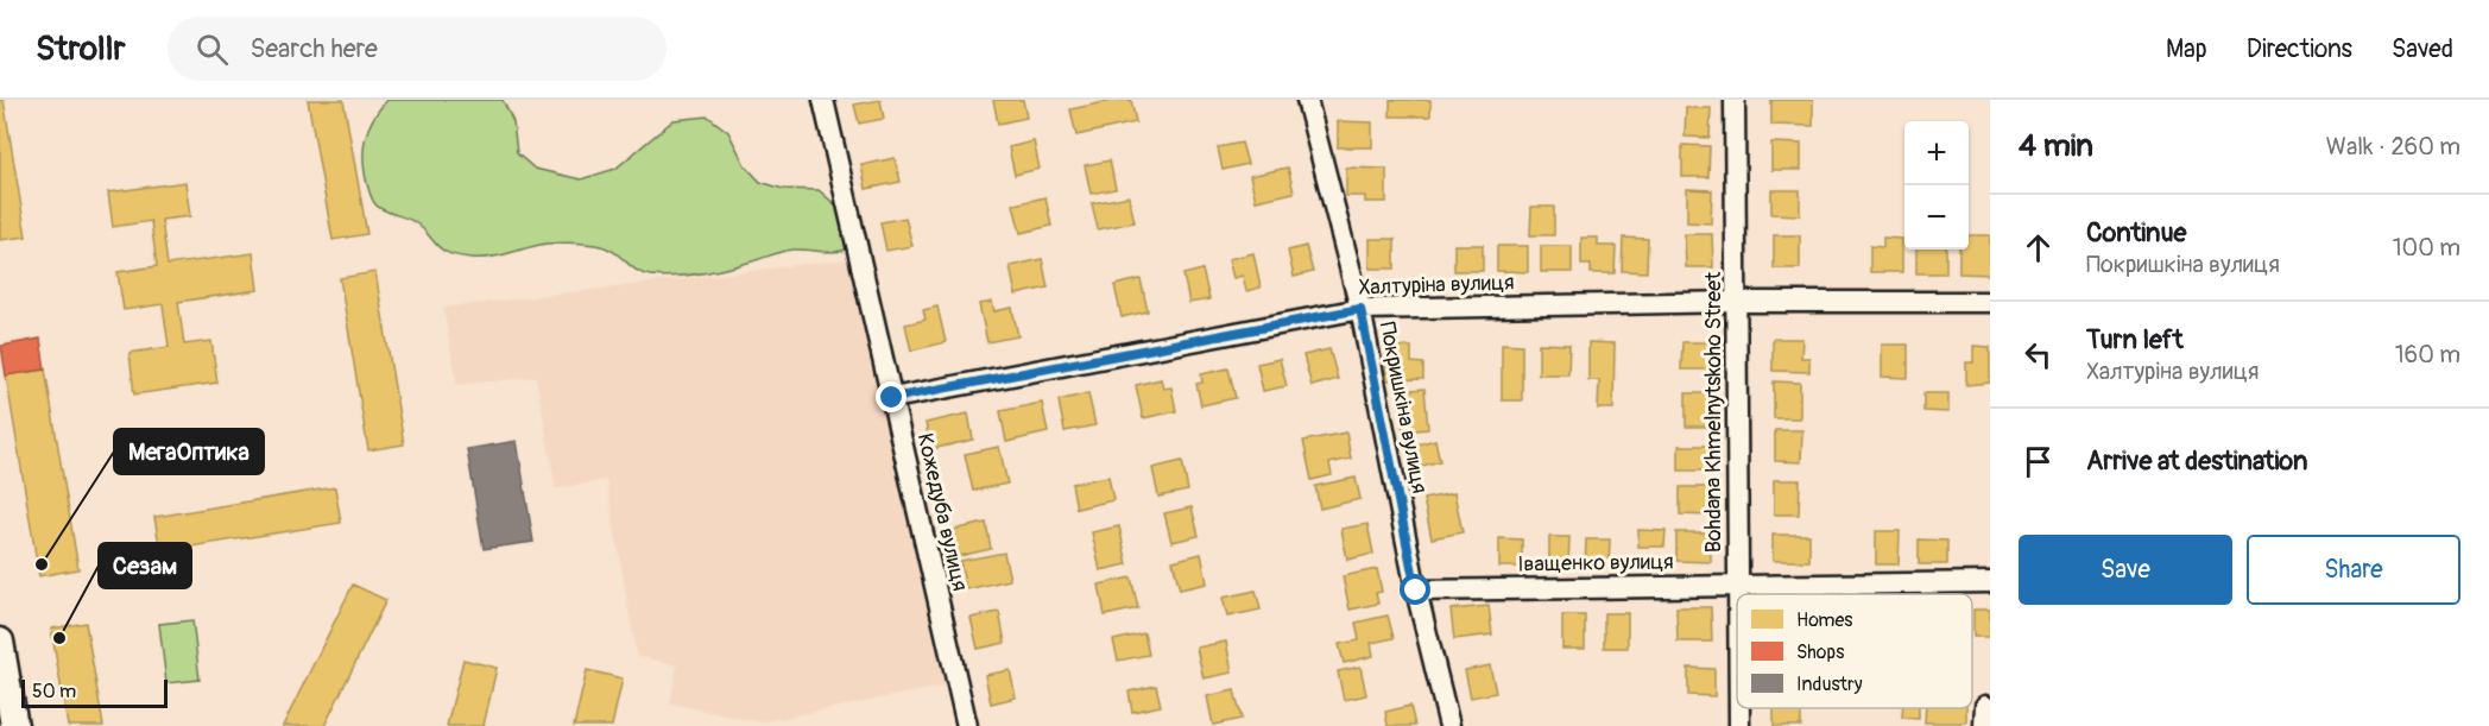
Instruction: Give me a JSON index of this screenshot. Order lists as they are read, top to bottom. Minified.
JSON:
{"streets":{"street":["Халтуріна вулиця","Покришкіна вулиця","Bohdana Khmelnytskoho Street","Кожедуба вулиця","Іващенко вулиця"]},"crossings":[["Халтуріна вулиця","Покришкіна вулиця"],["Халтуріна вулиця","Bohdana Khmelnytskoho Street"],["Халтуріна вулиця","Кожедуба вулиця"],["Покришкіна вулиця","Іващенко вулиця"],["Bohdana Khmelnytskoho Street","Іващенко вулиця"]],"places":["МегаОптика","Сезам"],"legend":["Homes","Shops","Industry"],"scale_bar":"50 m","page":{"header":"Strollr","search":"Search here","nav":["Map","Directions","Saved"],"heading":["4 min","Walk · 260 m"],"map_buttons":["+","−"],"list":[["Continue","Покришкіна вулиця","100 m"],["Turn left","Халтуріна вулиця","160 m"],"Arrive at destination"],"buttons":["Save","Share"],"scale":"50 m"}}
